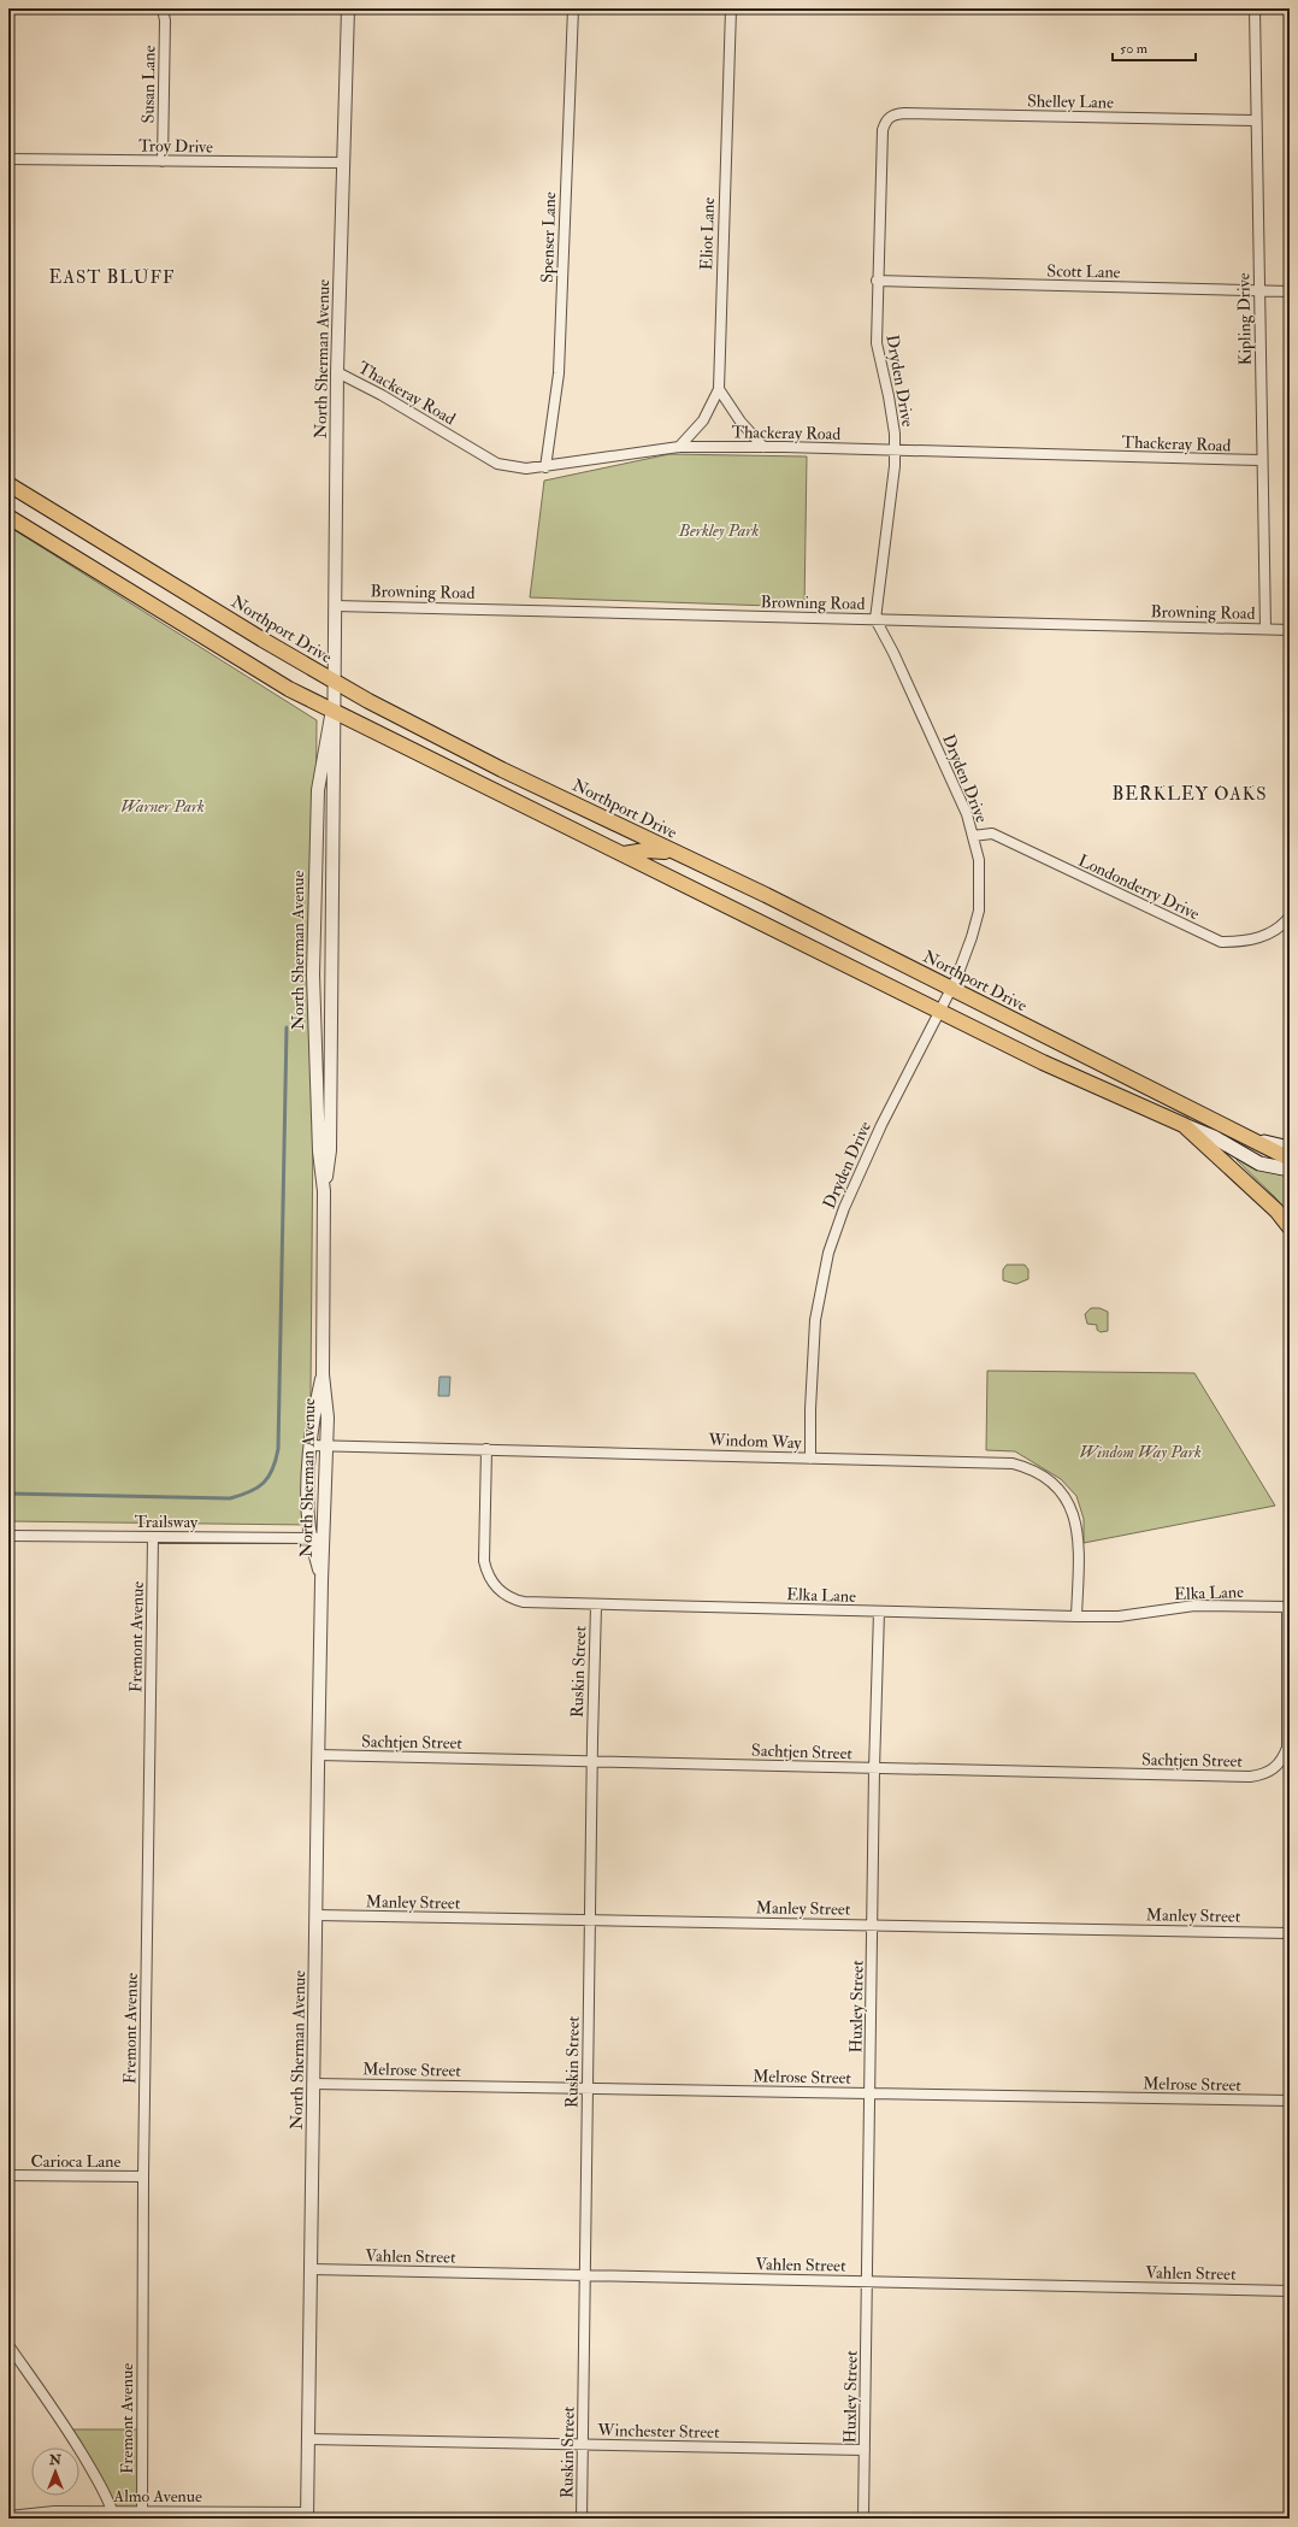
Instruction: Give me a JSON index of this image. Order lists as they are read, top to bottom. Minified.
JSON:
{"streets":{"main road":["Northport Drive"],"street":["Susan Lane","Shelley Lane","Troy Drive","Eliot Lane","Spenser Lane","Scott Lane","Kipling Drive","North Sherman Avenue","Dryden Drive","Thackeray Road","Browning Road","Londonderry Drive","Windom Way","Trailsway","Elka Lane","Fremont Avenue","Ruskin Street","Sachtjen Street","Manley Street","Huxley Street","Melrose Street","Carioca Lane","Vahlen Street","Winchester Street","Almo Avenue"]},"crossings":[["Susan Lane","Troy Drive"],["Shelley Lane","Kipling Drive"],["Shelley Lane","Dryden Drive"],["Troy Drive","North Sherman Avenue"],["Eliot Lane","Thackeray Road"],["Spenser Lane","Thackeray Road"],["Scott Lane","Kipling Drive"],["Scott Lane","Dryden Drive"],["Kipling Drive","Thackeray Road"],["Kipling Drive","Browning Road"],["North Sherman Avenue","Thackeray Road"],["North Sherman Avenue","Browning Road"],["North Sherman Avenue","Northport Drive"],["North Sherman Avenue","Windom Way"],["North Sherman Avenue","Trailsway"],["North Sherman Avenue","Sachtjen Street"],["North Sherman Avenue","Manley Street"],["North Sherman Avenue","Melrose Street"],["North Sherman Avenue","Vahlen Street"],["North Sherman Avenue","Winchester Street"],["North Sherman Avenue","Almo Avenue"],["Dryden Drive","Thackeray Road"],["Dryden Drive","Browning Road"],["Dryden Drive","Northport Drive"],["Dryden Drive","Londonderry Drive"],["Dryden Drive","Windom Way"],["Windom Way","Elka Lane"],["Trailsway","Fremont Avenue"],["Elka Lane","Ruskin Street"],["Elka Lane","Sachtjen Street"],["Elka Lane","Huxley Street"],["Fremont Avenue","Carioca Lane"],["Fremont Avenue","Almo Avenue"],["Ruskin Street","Sachtjen Street"],["Ruskin Street","Manley Street"],["Ruskin Street","Melrose Street"],["Ruskin Street","Vahlen Street"],["Ruskin Street","Winchester Street"],["Sachtjen Street","Huxley Street"],["Manley Street","Huxley Street"],["Huxley Street","Melrose Street"],["Huxley Street","Vahlen Street"],["Huxley Street","Winchester Street"]],"districts":["EAST BLUFF","BERKLEY OAKS"],"parks":["Berkley Park","Warner Park","Windom Way Park"],"scale_bar":"50 m","north":"top"}
